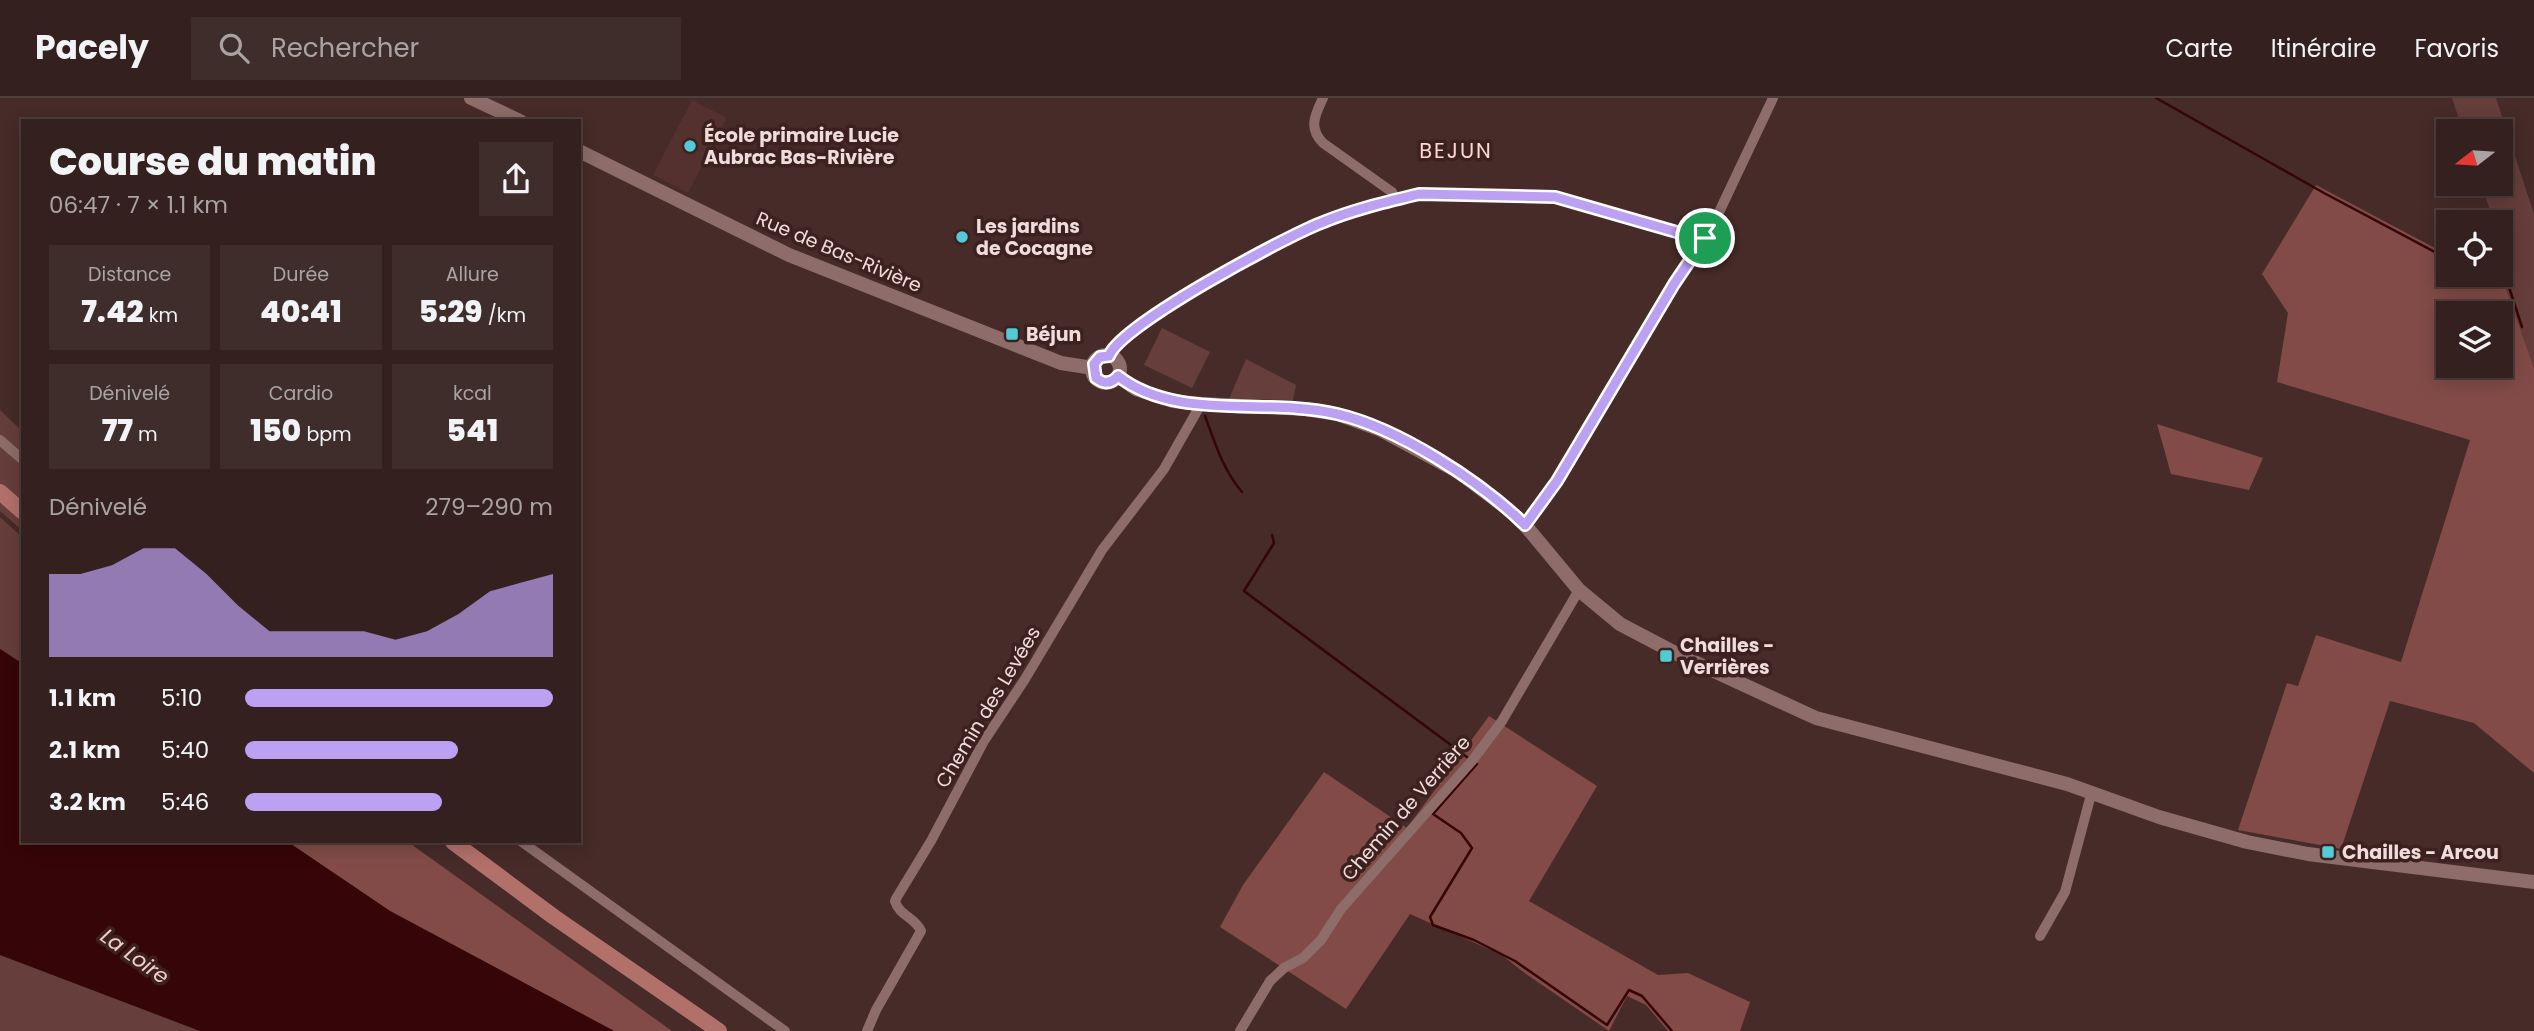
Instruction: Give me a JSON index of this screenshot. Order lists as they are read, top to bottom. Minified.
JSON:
{"streets":{"street":["Rue de Bas-Rivière","Chemin des Levées","Chemin de Verrière"]},"districts":["BEJUN"],"water":["La Loire"],"places":{"other":["École primaire Lucie Aubrac Bas-Rivière","Les jardins de Cocagne"],"transit":["Béjun","Chailles - Verrières","Chailles - Arcou"]},"north":"left","page":{"header":"Pacely","search":"Rechercher","nav":["Carte","Itinéraire","Favoris"],"heading":["Course du matin","06:47 · 7 × 1.1 km"],"stats":[["Distance","7.42 km"],["Durée","40:41"],["Allure","5:29 /km"],["Dénivelé","77 m"],["Cardio","150 bpm"],["kcal","541"]],"chart":["Dénivelé","279–290 m"],"list":[{"name":"1.1 km","note":"5:10"},{"name":"2.1 km","note":"5:40"},{"name":"3.2 km","note":"5:46"}]}}
